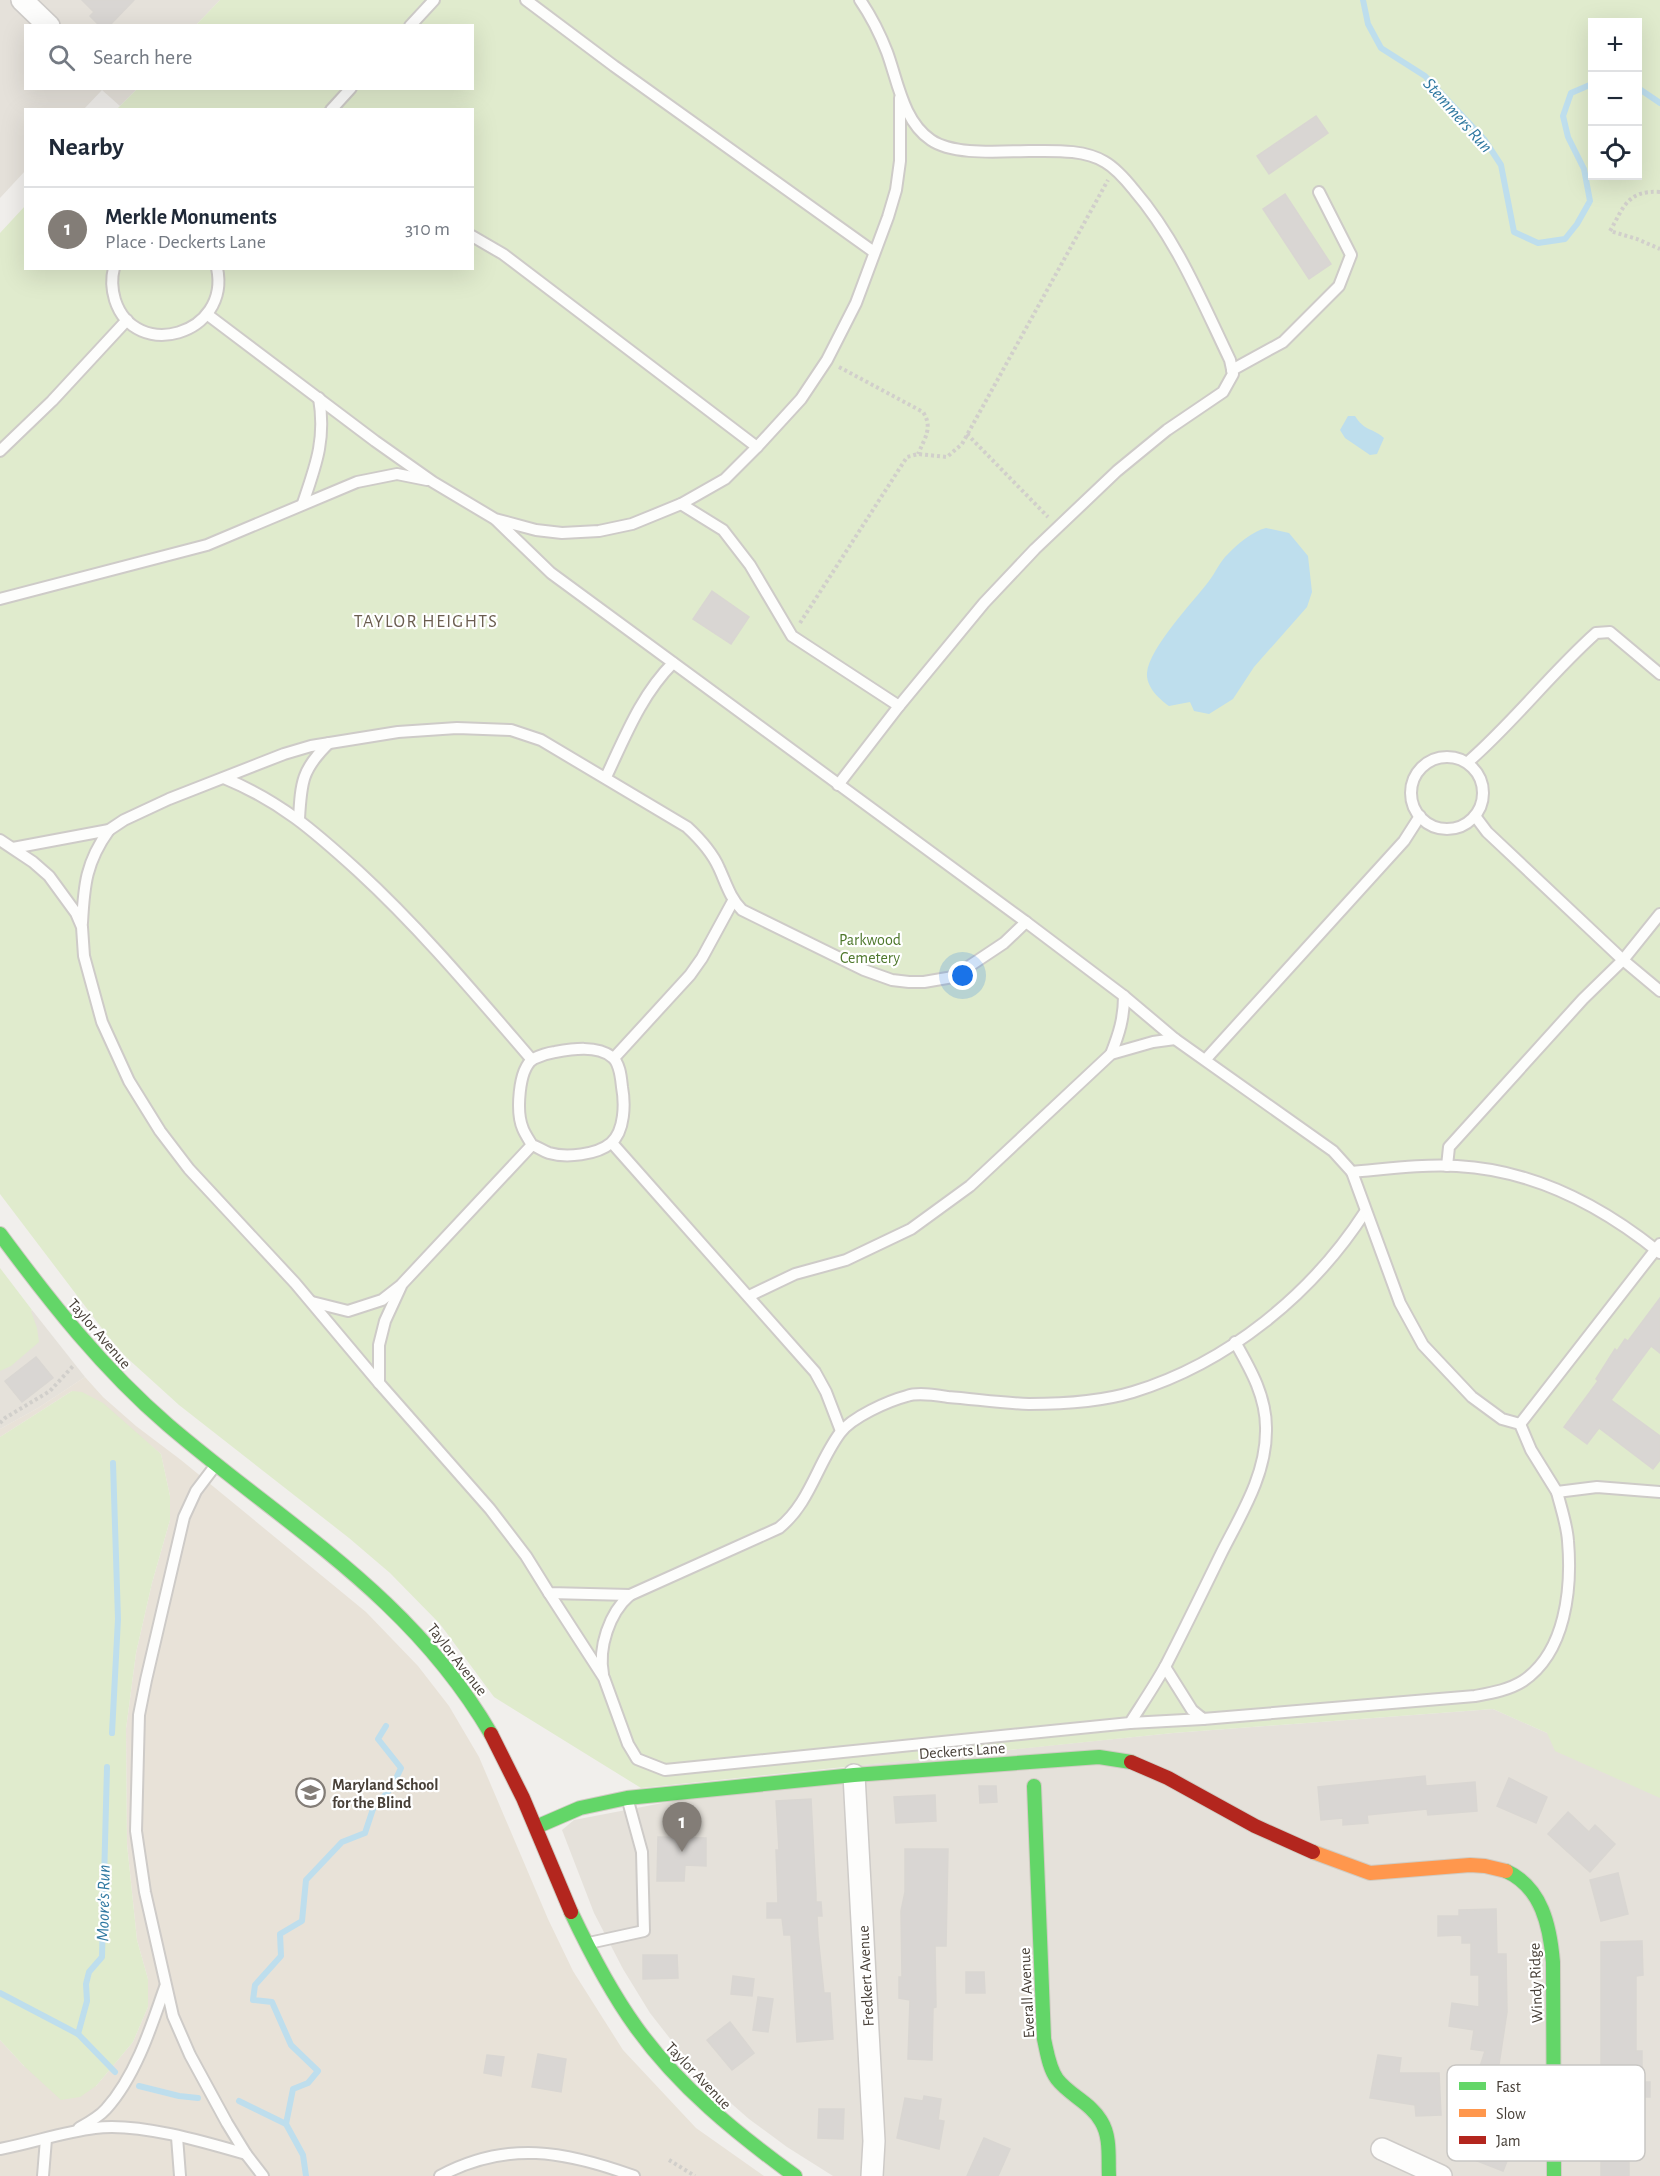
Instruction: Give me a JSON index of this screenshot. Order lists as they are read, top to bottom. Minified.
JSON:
{"streets":{"street":["Taylor Avenue","Deckerts Lane","Fredkert Avenue","Windy Ridge","Everall Avenue"]},"crossings":[["Taylor Avenue","Deckerts Lane"],["Deckerts Lane","Fredkert Avenue"],["Deckerts Lane","Windy Ridge"]],"districts":["TAYLOR HEIGHTS"],"water":["Stemmers Run","Moore's Run"],"parks":["Parkwood Cemetery"],"places":{"school or university":["Maryland School for the Blind"]},"legend":["Fast","Slow","Jam"],"page":{"map_buttons":["+","−"],"search":"Search here","heading":"Nearby","list":[{"mark":"1","name":"Merkle Monuments","note":"Place · Deckerts Lane","value":"310 m"}],"pins":"1"}}
